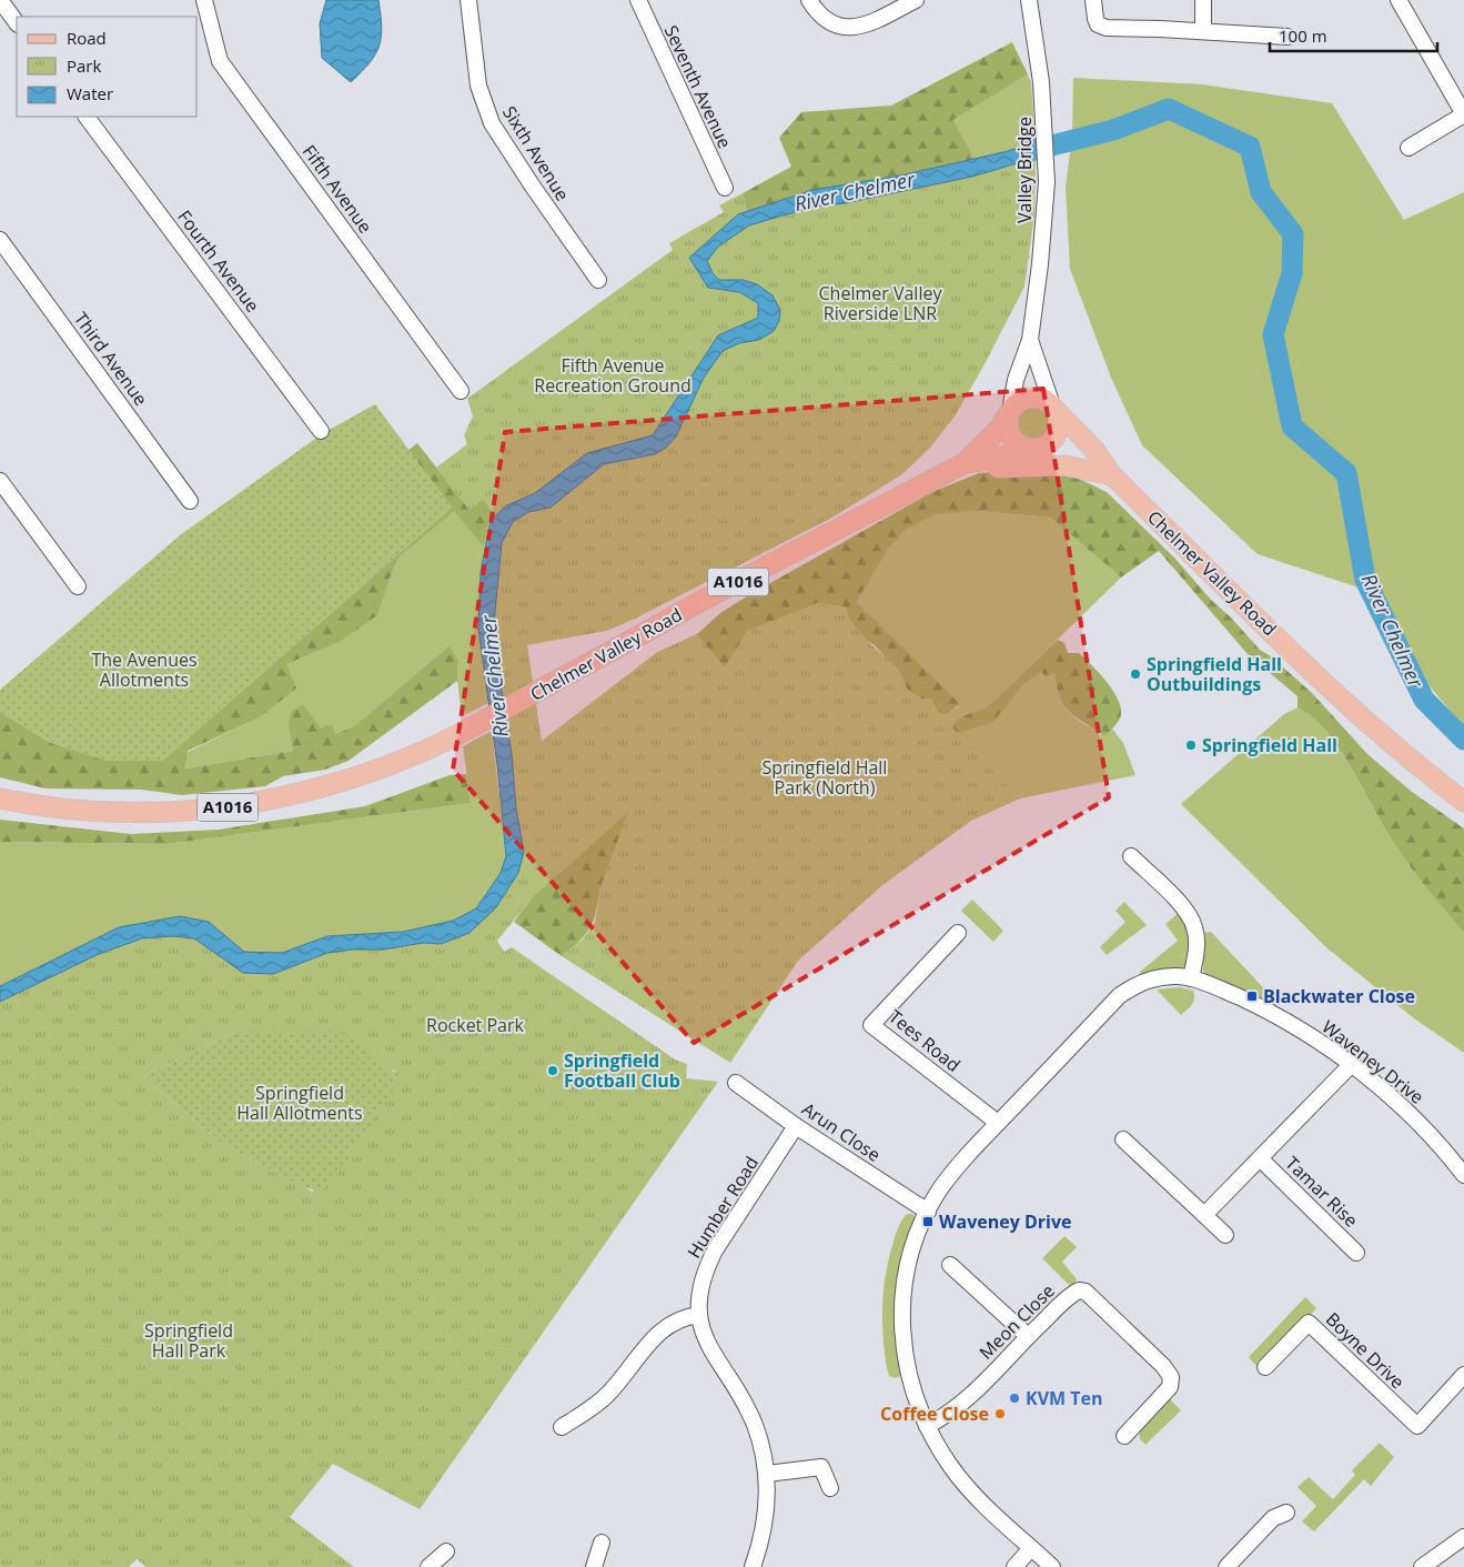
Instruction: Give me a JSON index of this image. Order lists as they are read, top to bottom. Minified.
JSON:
{"streets":{"main road":["Chelmer Valley Road","A1016"],"street":["Seventh Avenue","Sixth Avenue","Valley Bridge","Fifth Avenue","Fourth Avenue","Third Avenue","Tees Road","Waveney Drive","Arun Close","Tamar Rise","Humber Road","Meon Close","Boyne Drive"]},"crossings":[["Valley Bridge","Chelmer Valley Road"],["Chelmer Valley Road","A1016"],["Tees Road","Waveney Drive"],["Waveney Drive","Arun Close"],["Waveney Drive","Tamar Rise"],["Waveney Drive","Meon Close"],["Arun Close","Humber Road"]],"water":["River Chelmer"],"parks":["Chelmer Valley Riverside LNR","Fifth Avenue Recreation Ground","The Avenues Allotments","Springfield Hall Park (North)","Rocket Park","Springfield Hall Allotments","Springfield Hall Park"],"places":{"other":["Springfield Hall Outbuildings","Springfield Hall","Springfield Football Club","KVM Ten","Coffee Close"],"transit":["Blackwater Close","Waveney Drive"]},"legend":["Road","Park","Water"],"scale_bar":"100 m"}
